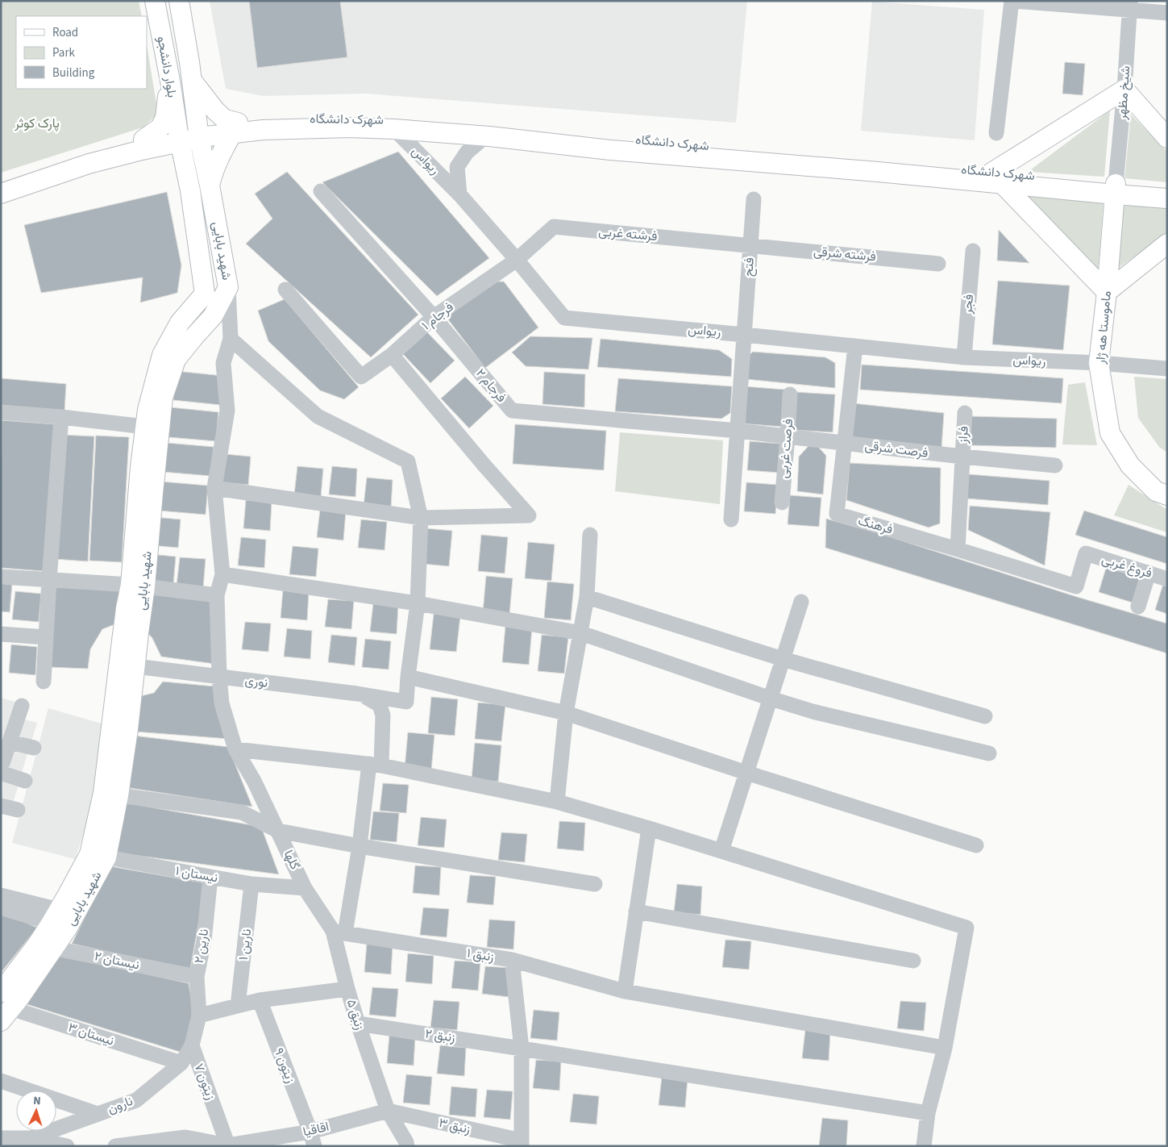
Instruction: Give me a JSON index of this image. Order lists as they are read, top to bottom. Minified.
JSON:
{"streets":{"main road":["بلوار دانشجو","شهرک دانشگاه","شهید بابایی","ماموستا هه ژار"],"street":["شیخ مظهر","ریواس","فرشته غربی","فرشته شرقی","فتح","فجر","فرجام ۱","فرجام ۲","فراز","فرصت غربی","فرصت شرقی","فرهنگ","فروغ غربی","نوری","گلها","نیستان ۱","نارین ۱","نارین ۲","زنبق ۱","نیستان ۲","زنبق ۵","نیستان ۳","زنبق ۲","زیتون ۹","زیتون ۷","نارون","زنبق ۳","اقاقیا"]},"crossings":[["بلوار دانشجو","شهید بابایی"],["شیخ مظهر","ماموستا هه ژار"],["ریواس","فرشته غربی"],["ریواس","فتح"],["ریواس","فجر"],["ریواس","فرجام ۱"],["ریواس","ماموستا هه ژار"],["ریواس","فرهنگ"],["فرشته غربی","فرشته شرقی"],["فرشته غربی","فتح"],["فرشته غربی","فرجام ۱"],["شهید بابایی","نوری"],["شهید بابایی","نیستان ۱"],["شهید بابایی","نیستان ۲"],["شهید بابایی","نیستان ۳"],["فرشته شرقی","فتح"],["فتح","فرجام ۲"],["فتح","فرصت شرقی"],["فرجام ۱","فرجام ۲"],["فرجام ۲","فرصت شرقی"],["فراز","فرصت شرقی"],["فراز","فرهنگ"],["فرصت غربی","فرصت شرقی"],["فرصت شرقی","فرهنگ"],["فرهنگ","فروغ غربی"],["نوری","گلها"],["گلها","نیستان ۱"],["گلها","زنبق ۵"],["نیستان ۱","نارین ۱"],["نیستان ۱","نارین ۲"],["نیستان ۱","زنبق ۵"],["نارین ۲","نیستان ۲"],["نارین ۲","زیتون ۷"],["زنبق ۱","زنبق ۵"],["زنبق ۵","زنبق ۲"],["زنبق ۵","زنبق ۳"],["زنبق ۵","اقاقیا"],["نیستان ۳","نارون"],["زیتون ۹","اقاقیا"],["زیتون ۷","نارون"],["زیتون ۷","اقاقیا"],["زنبق ۳","اقاقیا"]],"parks":["پارک کوثر"],"legend":["Road","Park","Building"],"north":"top"}
